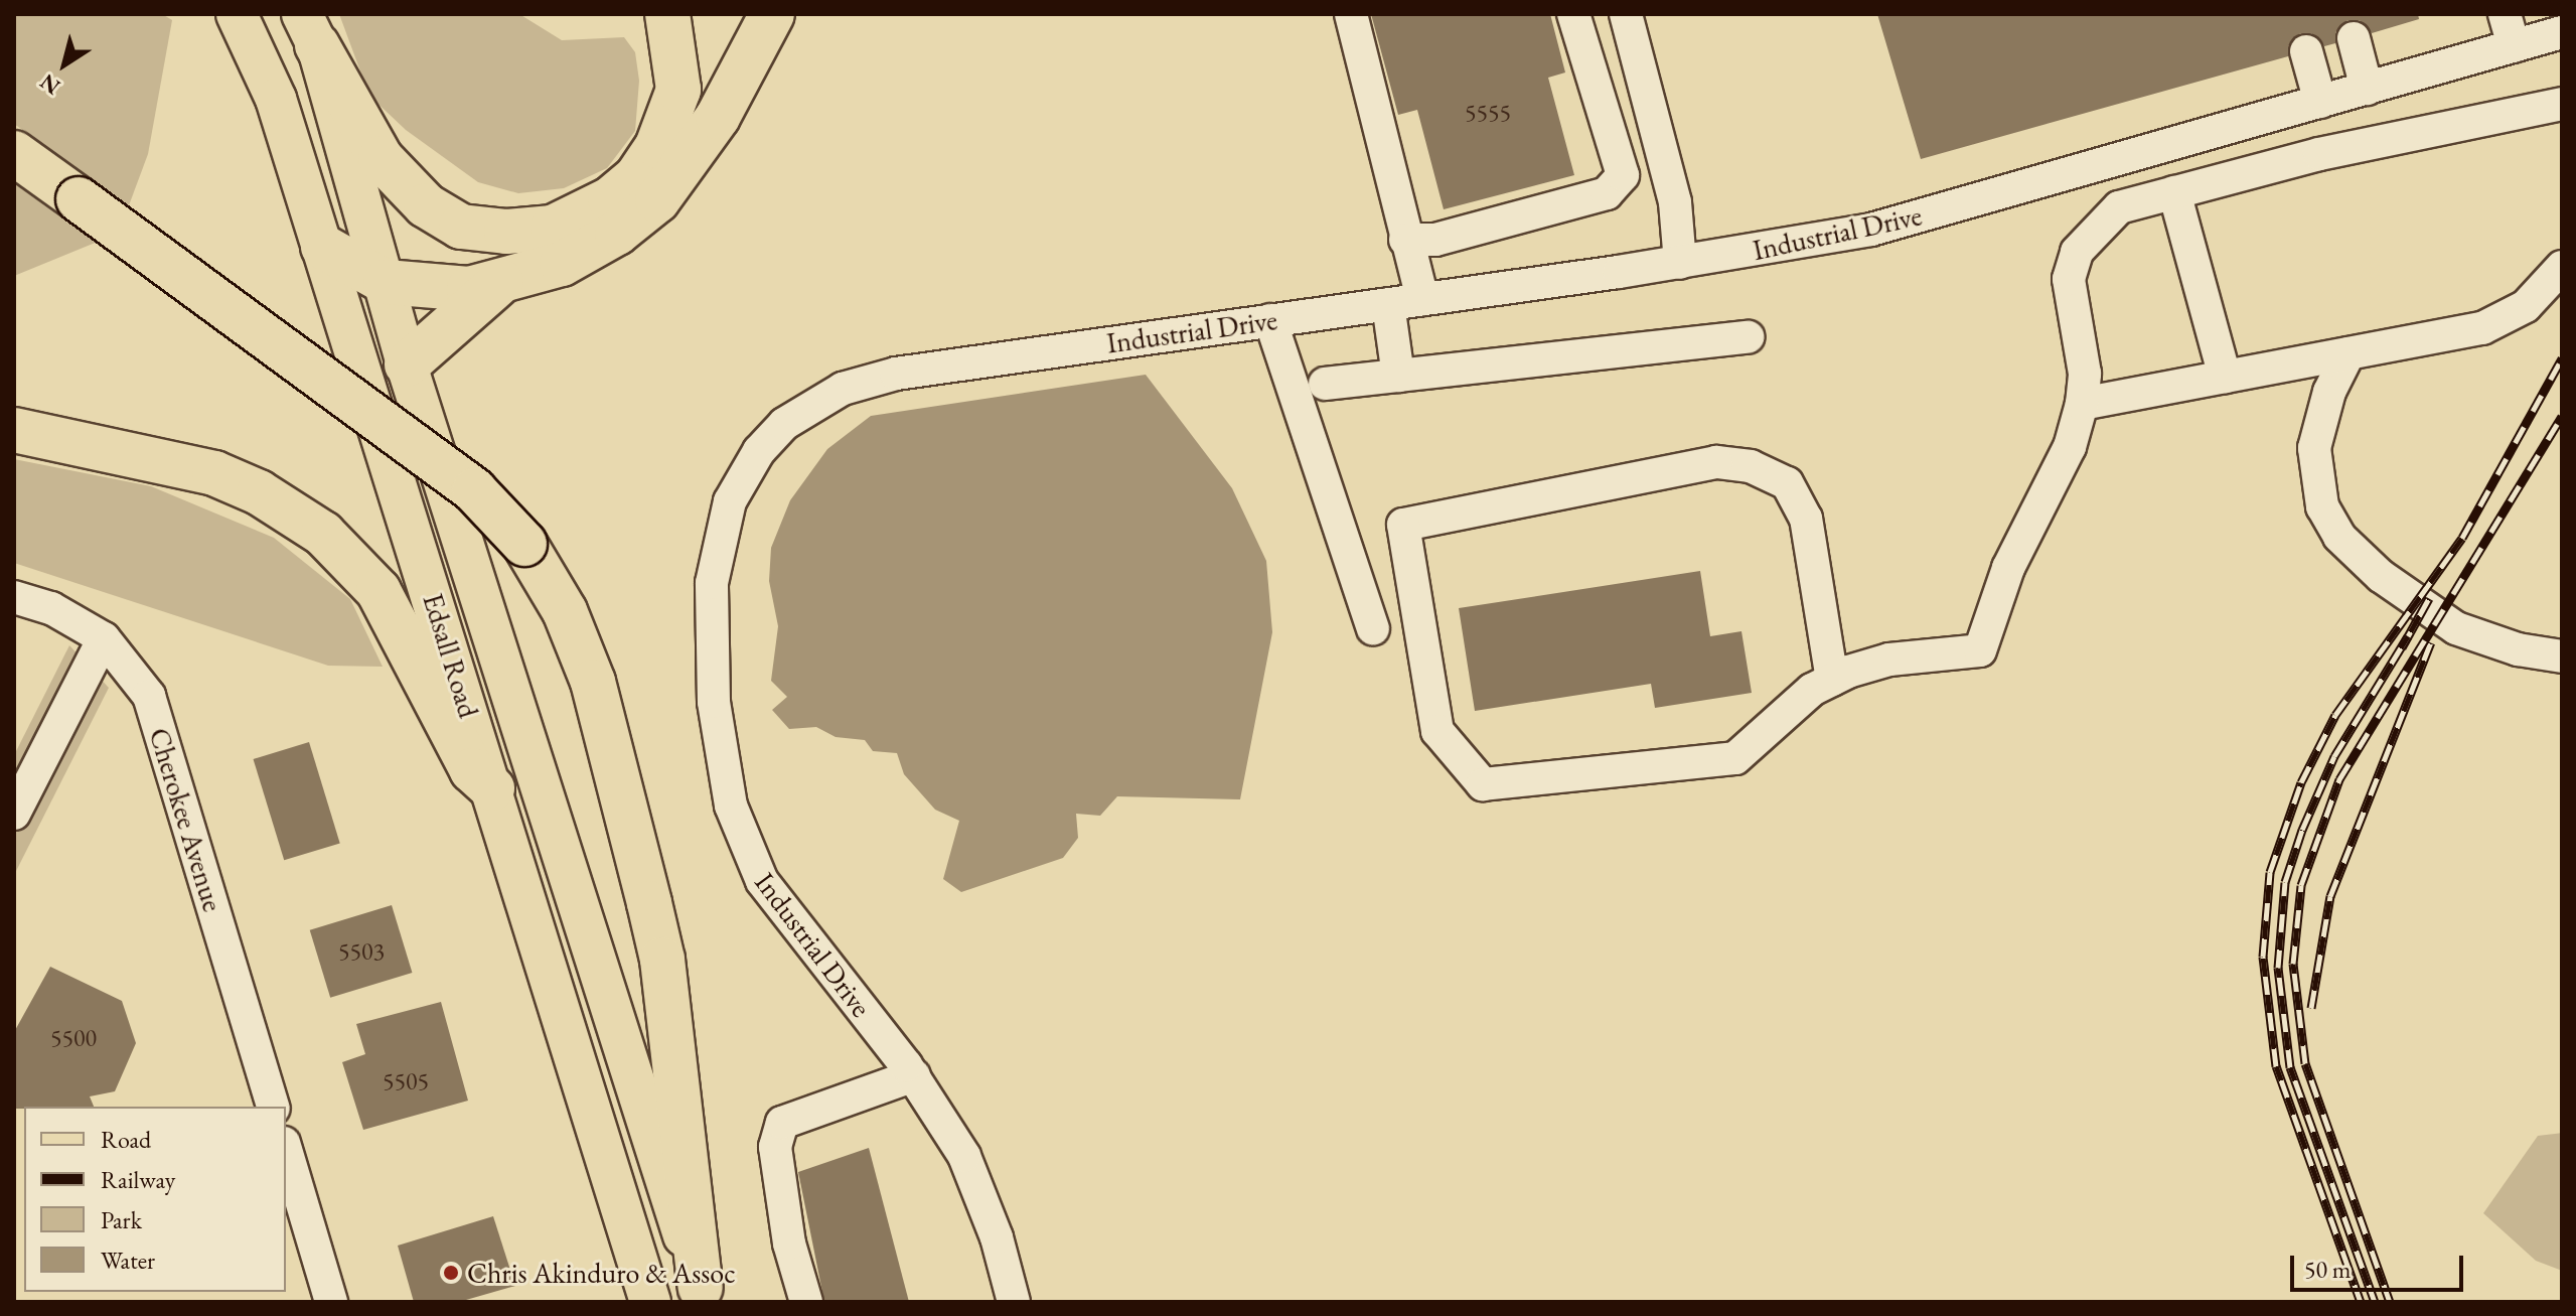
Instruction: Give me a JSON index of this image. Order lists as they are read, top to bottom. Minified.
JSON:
{"streets":{"main road":["Edsall Road"],"street":["Industrial Drive","Cherokee Avenue"]},"places":["Chris Akinduro & Assoc"],"house_numbers":["5555","5503","5500","5505"],"legend":["Road","Railway","Park","Water"],"scale_bar":"50 m","north":"bottom left"}
